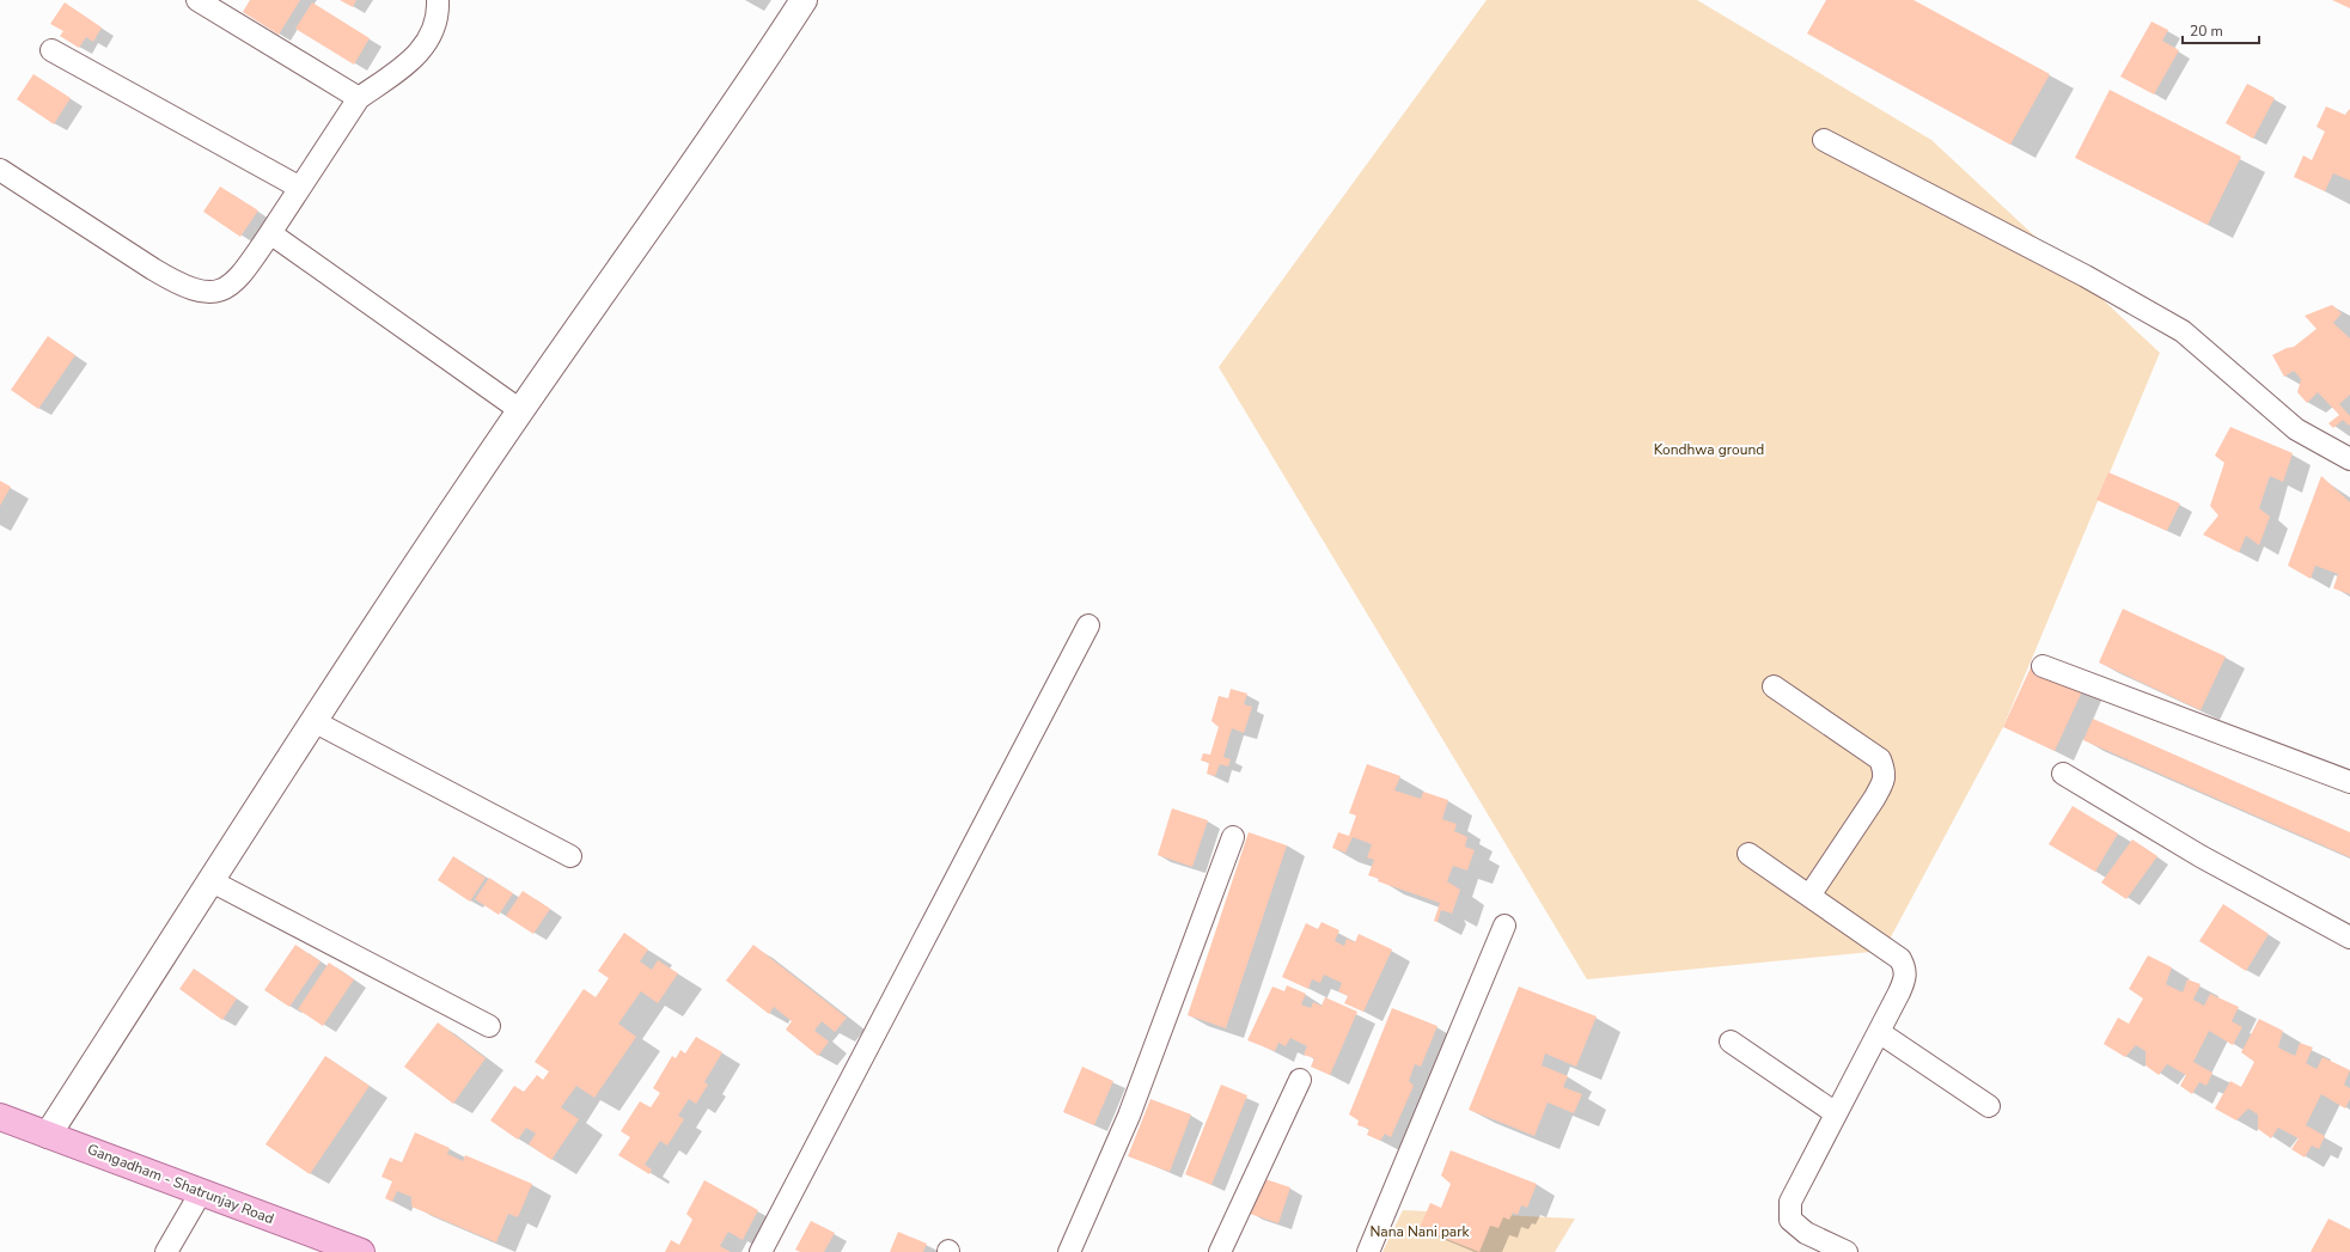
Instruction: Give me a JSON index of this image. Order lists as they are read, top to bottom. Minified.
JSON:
{"streets":{"main road":["Gangadham - Shatrunjay Road"]},"parks":["Kondhwa ground","Nana Nani park"],"scale_bar":"20 m"}
